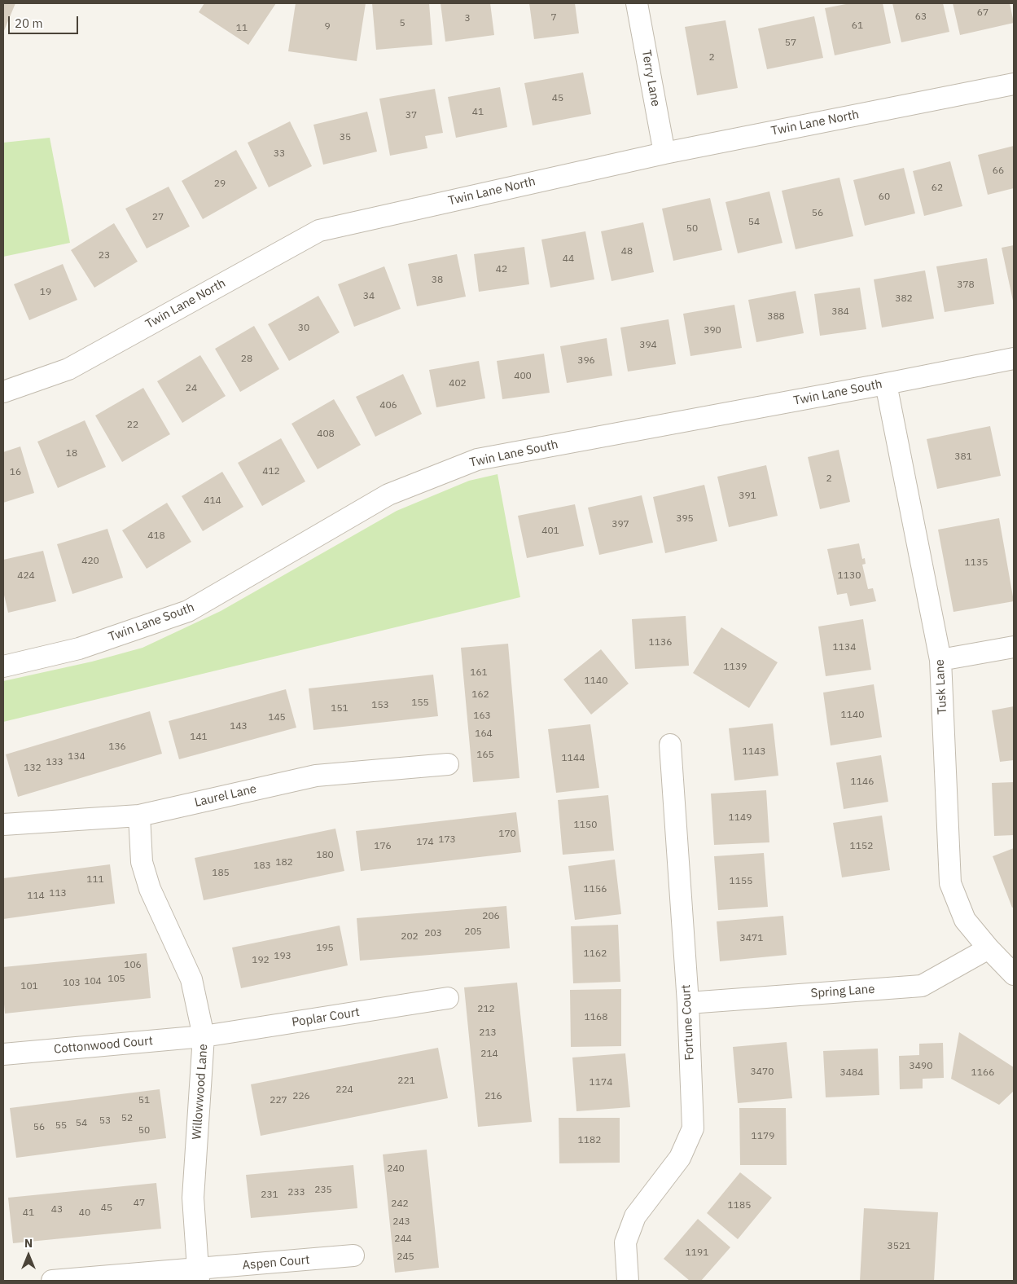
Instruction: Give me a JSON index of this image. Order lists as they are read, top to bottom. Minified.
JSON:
{"streets":{"street":["Terry Lane","Twin Lane North","Twin Lane South","Tusk Lane","Laurel Lane","Spring Lane","Poplar Court","Fortune Court","Cottonwood Court","Willowwood Lane","Aspen Court"]},"crossings":[["Terry Lane","Twin Lane North"],["Twin Lane South","Tusk Lane"],["Tusk Lane","Spring Lane"],["Laurel Lane","Willowwood Lane"],["Spring Lane","Fortune Court"],["Poplar Court","Cottonwood Court"],["Poplar Court","Willowwood Lane"],["Cottonwood Court","Willowwood Lane"],["Willowwood Lane","Aspen Court"]],"house_numbers":["67","63","7","3","5","61","9","11","57","2","45","41","37","35","33","66","29","62","60","56","27","54","50","48","23","44","42","38","378","19","34","382","384","388","30","390","394","28","396","400","402","24","406","22","408","18","381","412","16","2","391","414","395","397","401","418","420","1135","424","1130","1136","1134","1139","161","1140","162","155","153","151","1140","163","145","143","164","141","136","1143","165","134","1144","133","132","1146","1149","1150","170","173","174","176","1152","180","182","183","185","111","1155","1156","113","114","206","205","203","202","3471","195","1162","193","192","106","105","104","103","101","212","1168","213","214","3490","3470","3484","1166","221","1174","224","226","216","51","227","52","53","54","55","56","50","1179","1182","240","235","233","231","47","242","1185","45","43","41","40","243","244","3521","1191","245"],"scale_bar":"20 m","north":"top"}
